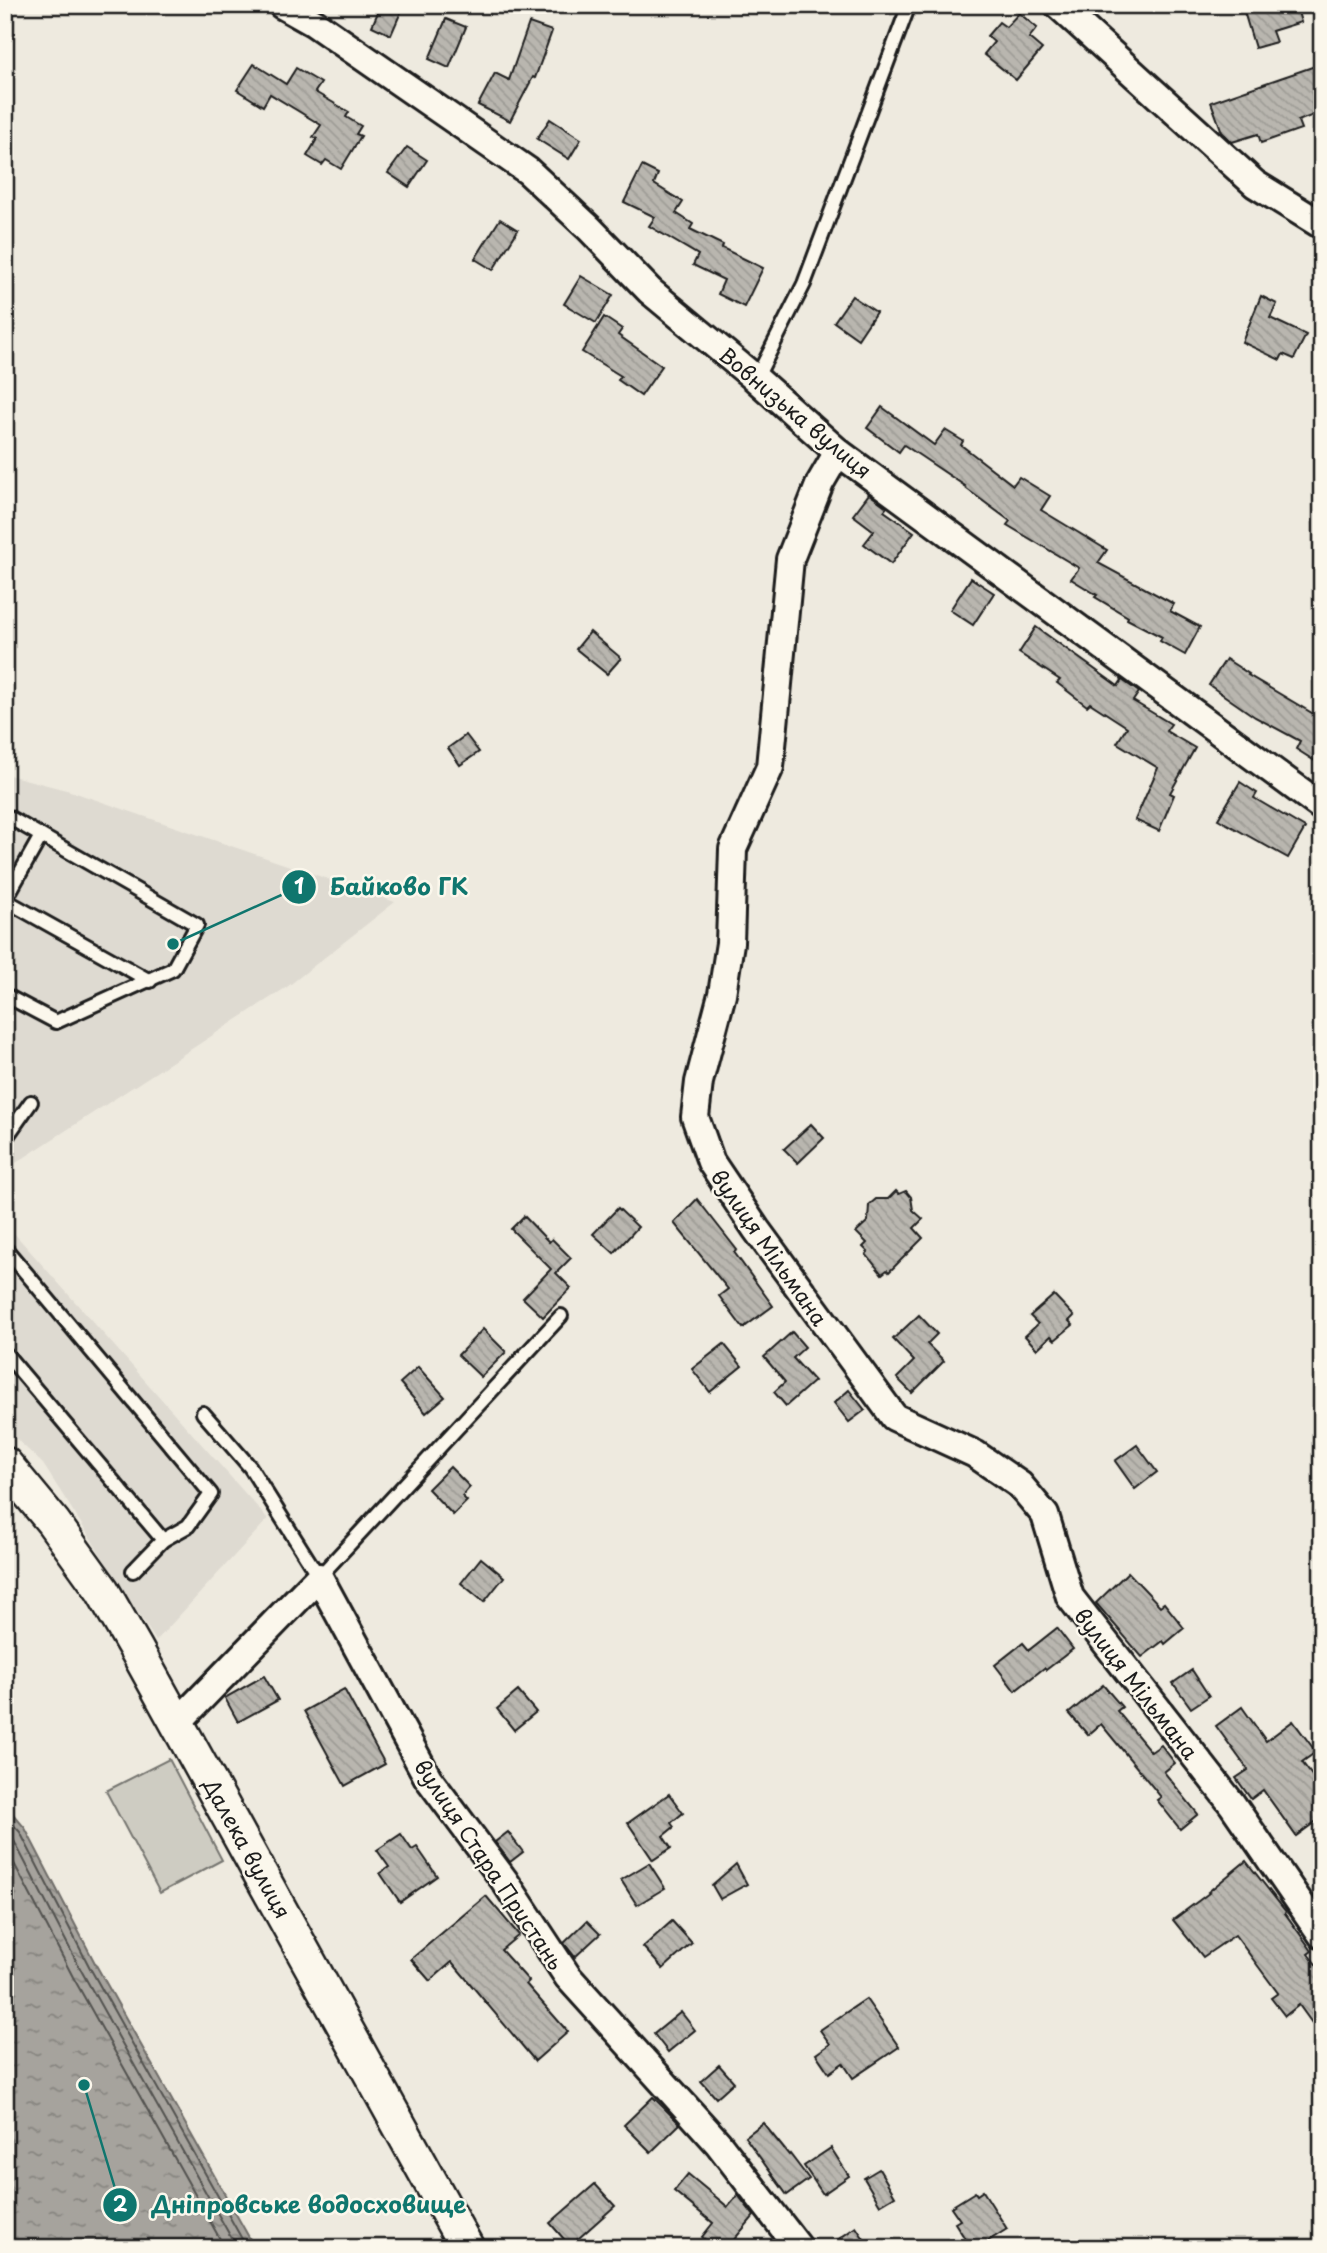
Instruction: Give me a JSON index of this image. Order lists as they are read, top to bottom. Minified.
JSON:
{"streets":{"street":["Вовнизька вулиця","вулиця Мільмана","Далека вулиця","вулиця Стара Пристань"]},"crossings":[["Вовнизька вулиця","вулиця Мільмана"]],"places":["Байково ГК","Дніпровське водосховище"]}
